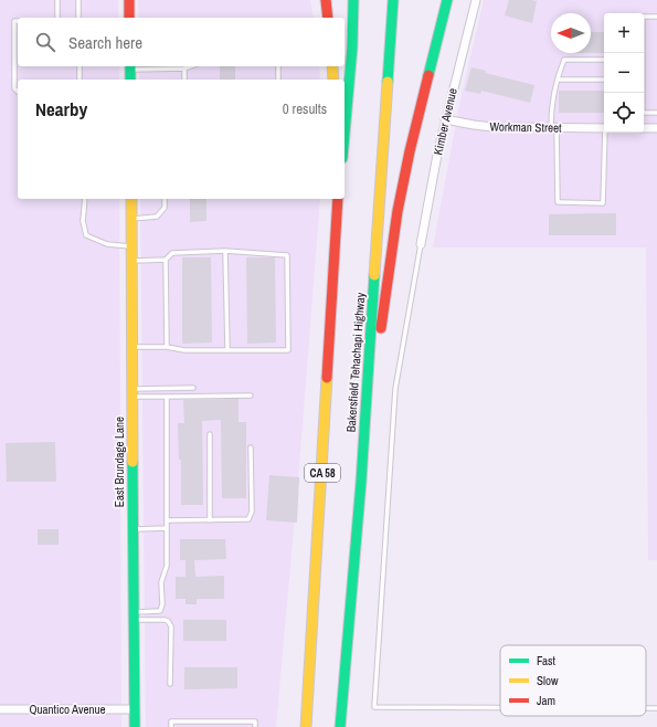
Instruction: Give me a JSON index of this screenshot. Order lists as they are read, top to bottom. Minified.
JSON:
{"streets":{"main road":["Bakersfield Tehachapi Highway","East Brundage Lane","CA 58"],"street":["Kimber Avenue","Workman Street","Quantico Avenue"]},"crossings":[["Kimber Avenue","Workman Street"],["East Brundage Lane","Quantico Avenue"]],"legend":["Fast","Slow","Jam"],"north":"left","page":{"map_buttons":["+","−"],"search":"Search here","heading":["Nearby","0 results"]}}
